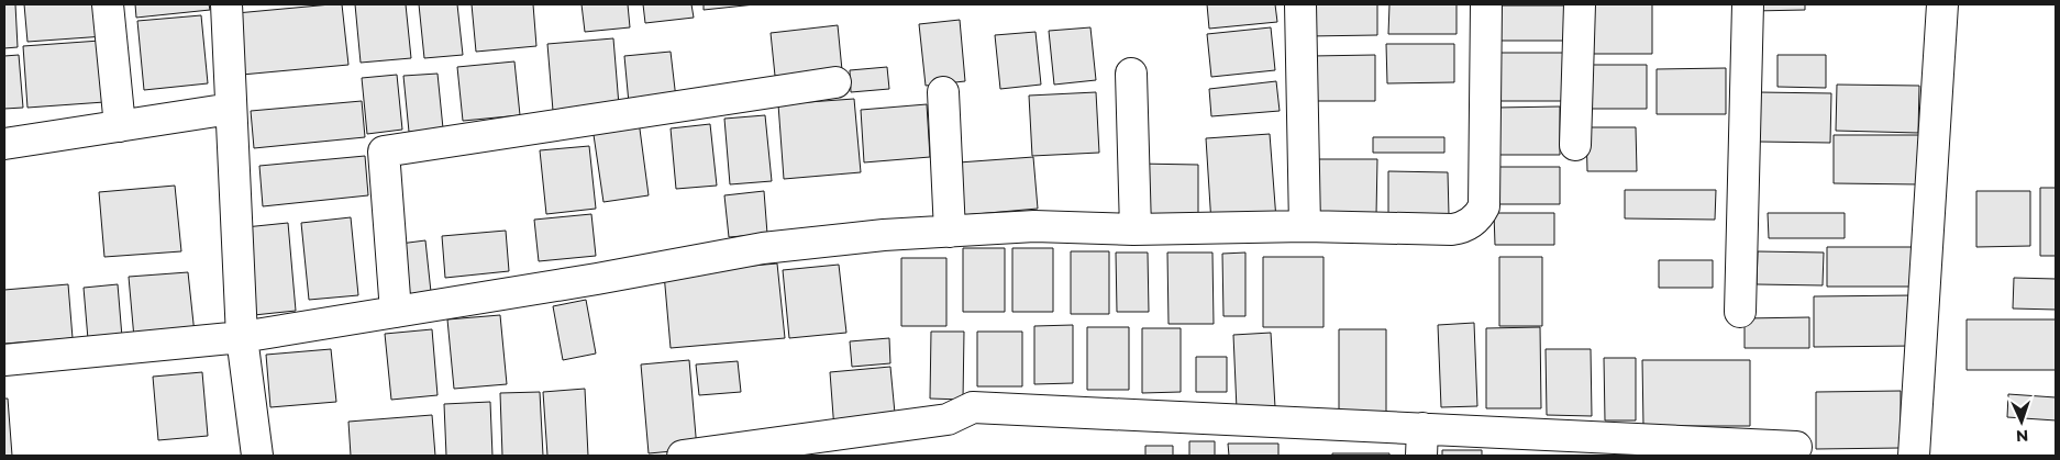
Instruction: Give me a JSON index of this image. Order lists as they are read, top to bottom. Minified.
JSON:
{"north":"bottom"}
